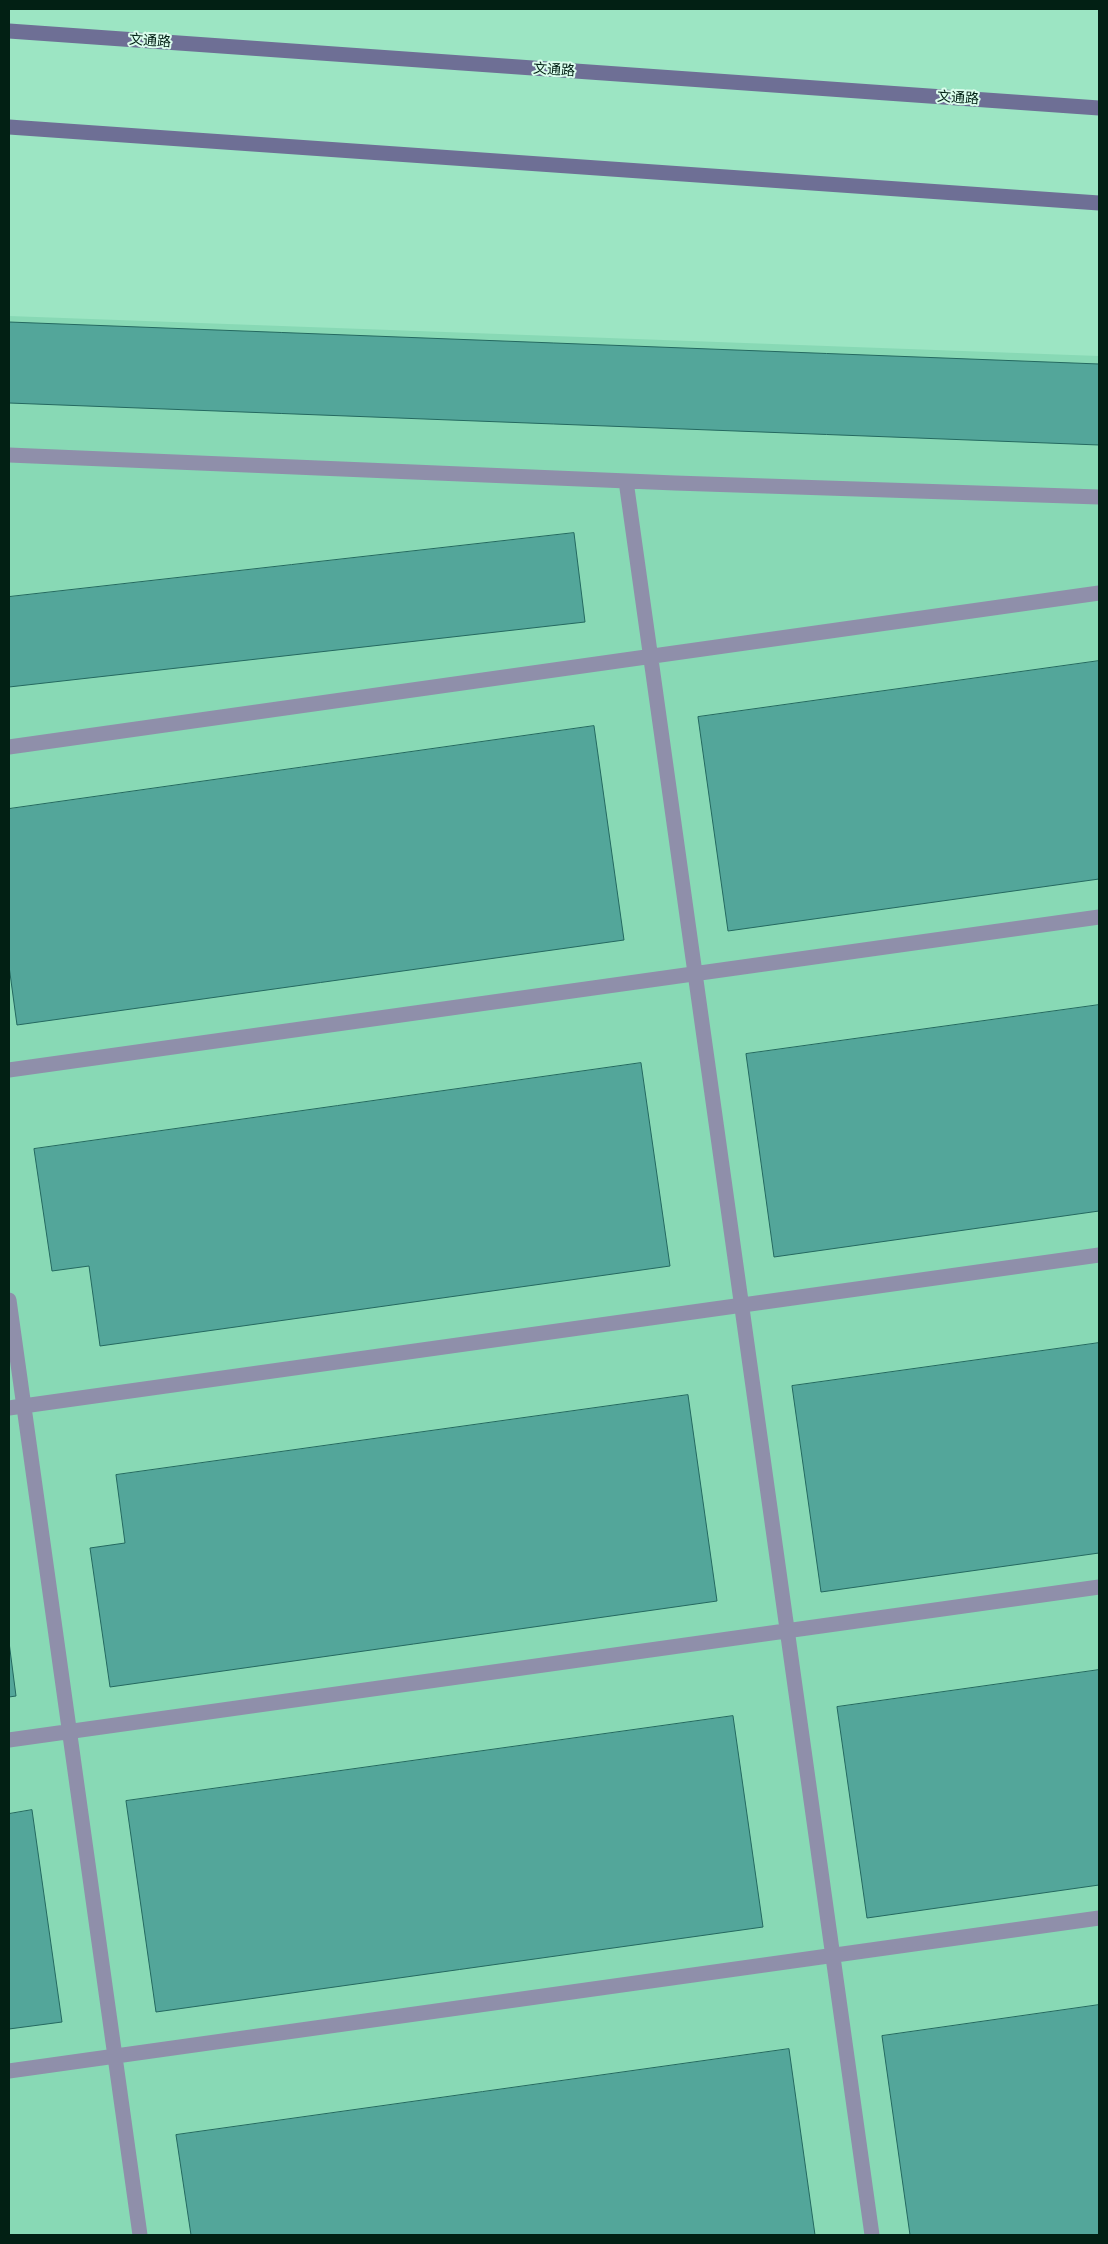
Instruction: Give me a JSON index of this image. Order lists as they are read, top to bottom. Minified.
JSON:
{"streets":{"main road":["文通路"]}}
